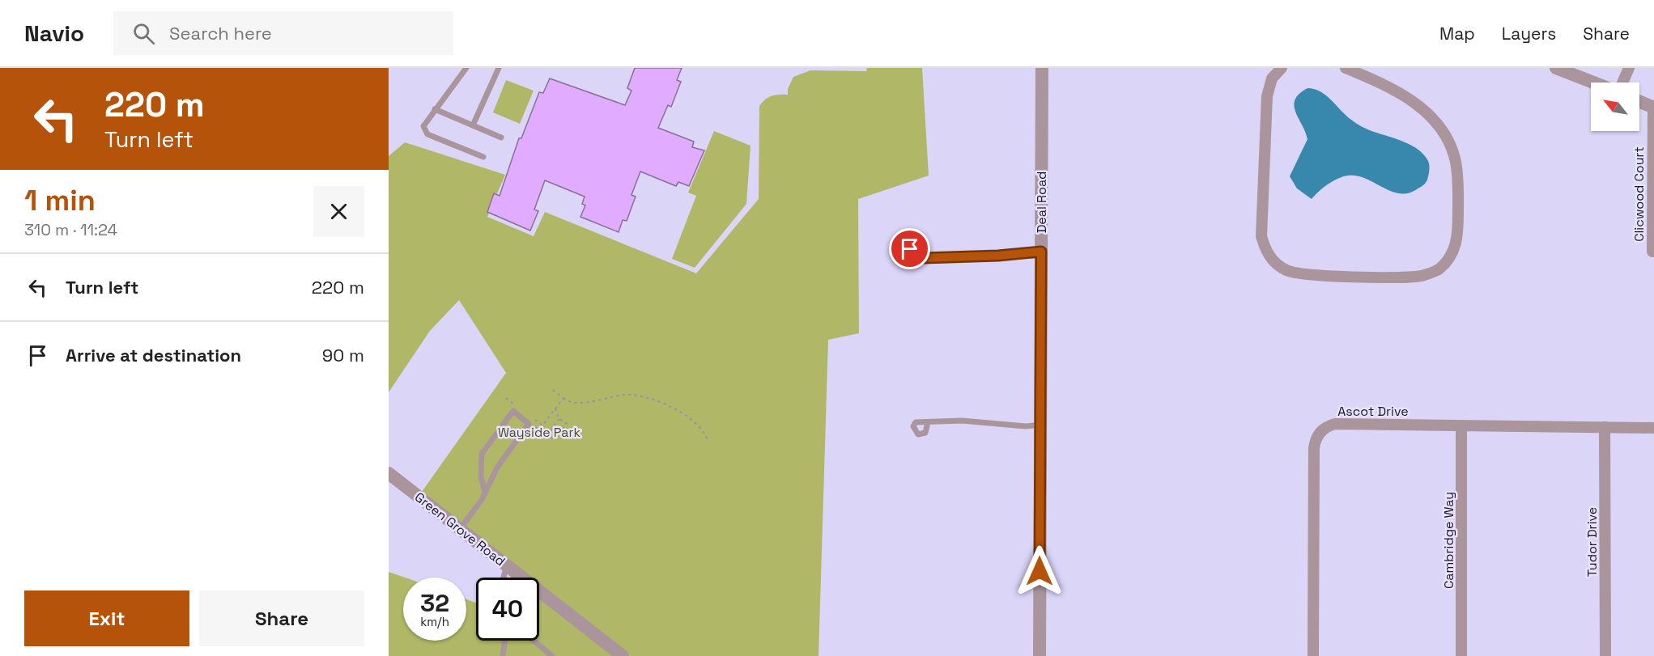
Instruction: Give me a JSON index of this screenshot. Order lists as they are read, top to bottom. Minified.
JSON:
{"streets":{"street":["Clicwood Court","Deal Road","Ascot Drive","Green Grove Road","Cambridge Way","Tudor Drive"]},"crossings":[["Ascot Drive","Cambridge Way"],["Ascot Drive","Tudor Drive"]],"parks":["Wayside Park"],"north":"top left","page":{"header":"Navio","search":"Search here","nav":["Map","Layers","Share"],"turn":["220 m","Turn left"],"heading":["1 min","310 m · 11:24"],"list":[{"name":"Turn left","value":"220 m"},{"name":"Arrive at destination","value":"90 m"}],"speed":"32 km/h","limit":"40","buttons":["Exit","Share"]}}
